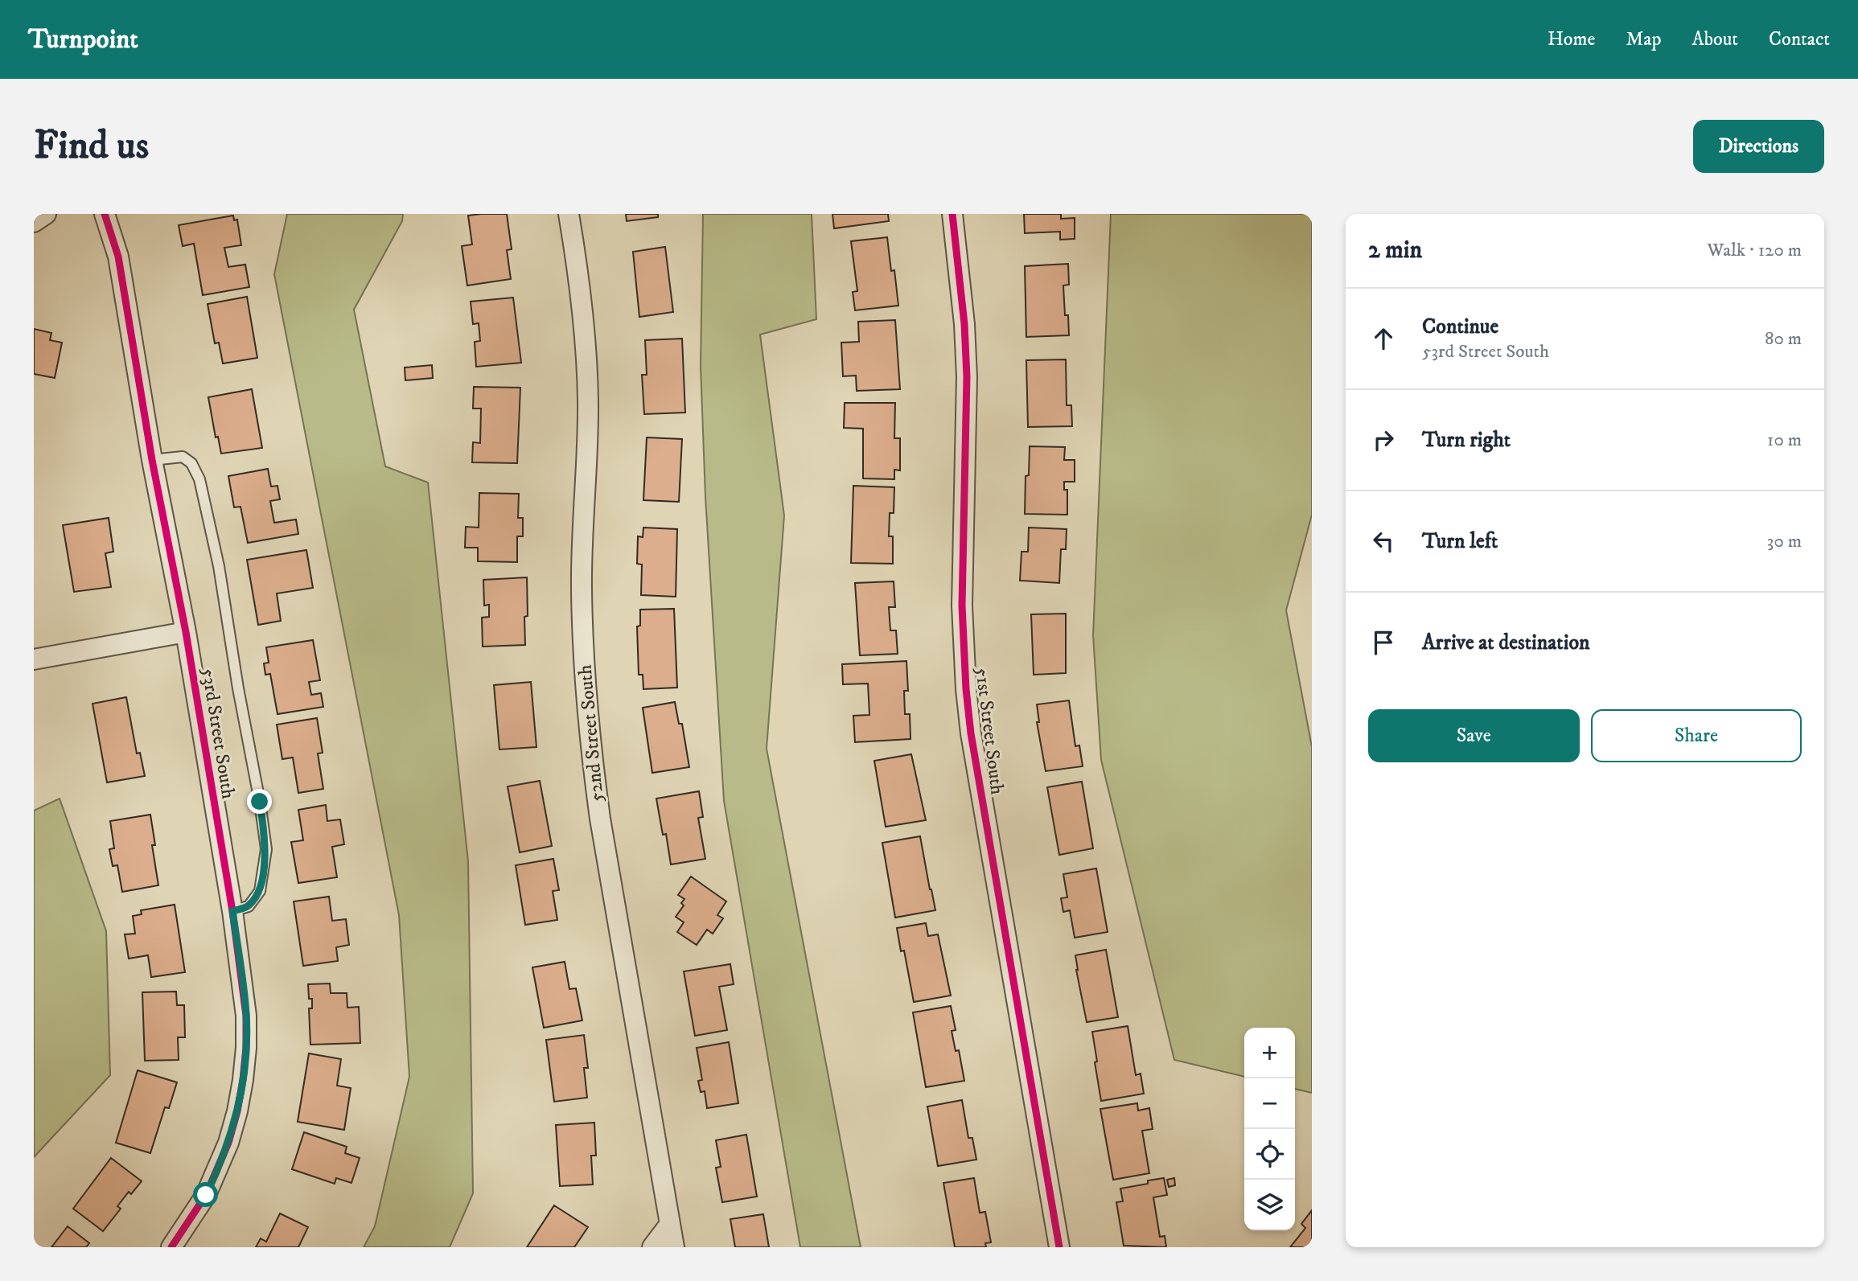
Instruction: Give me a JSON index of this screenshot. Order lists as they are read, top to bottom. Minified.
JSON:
{"streets":{"street":["51st Street South","53rd Street South","52nd Street South"]},"page":{"header":"Turnpoint","nav":["Home","Map","About","Contact"],"buttons":["Directions",["Save","Share"]],"title":"Find us","heading":["2 min","Walk · 120 m"],"list":[["Continue","53rd Street South","80 m"],["Turn right","10 m"],["Turn left","30 m"],"Arrive at destination"],"map_buttons":["+","−"]}}
